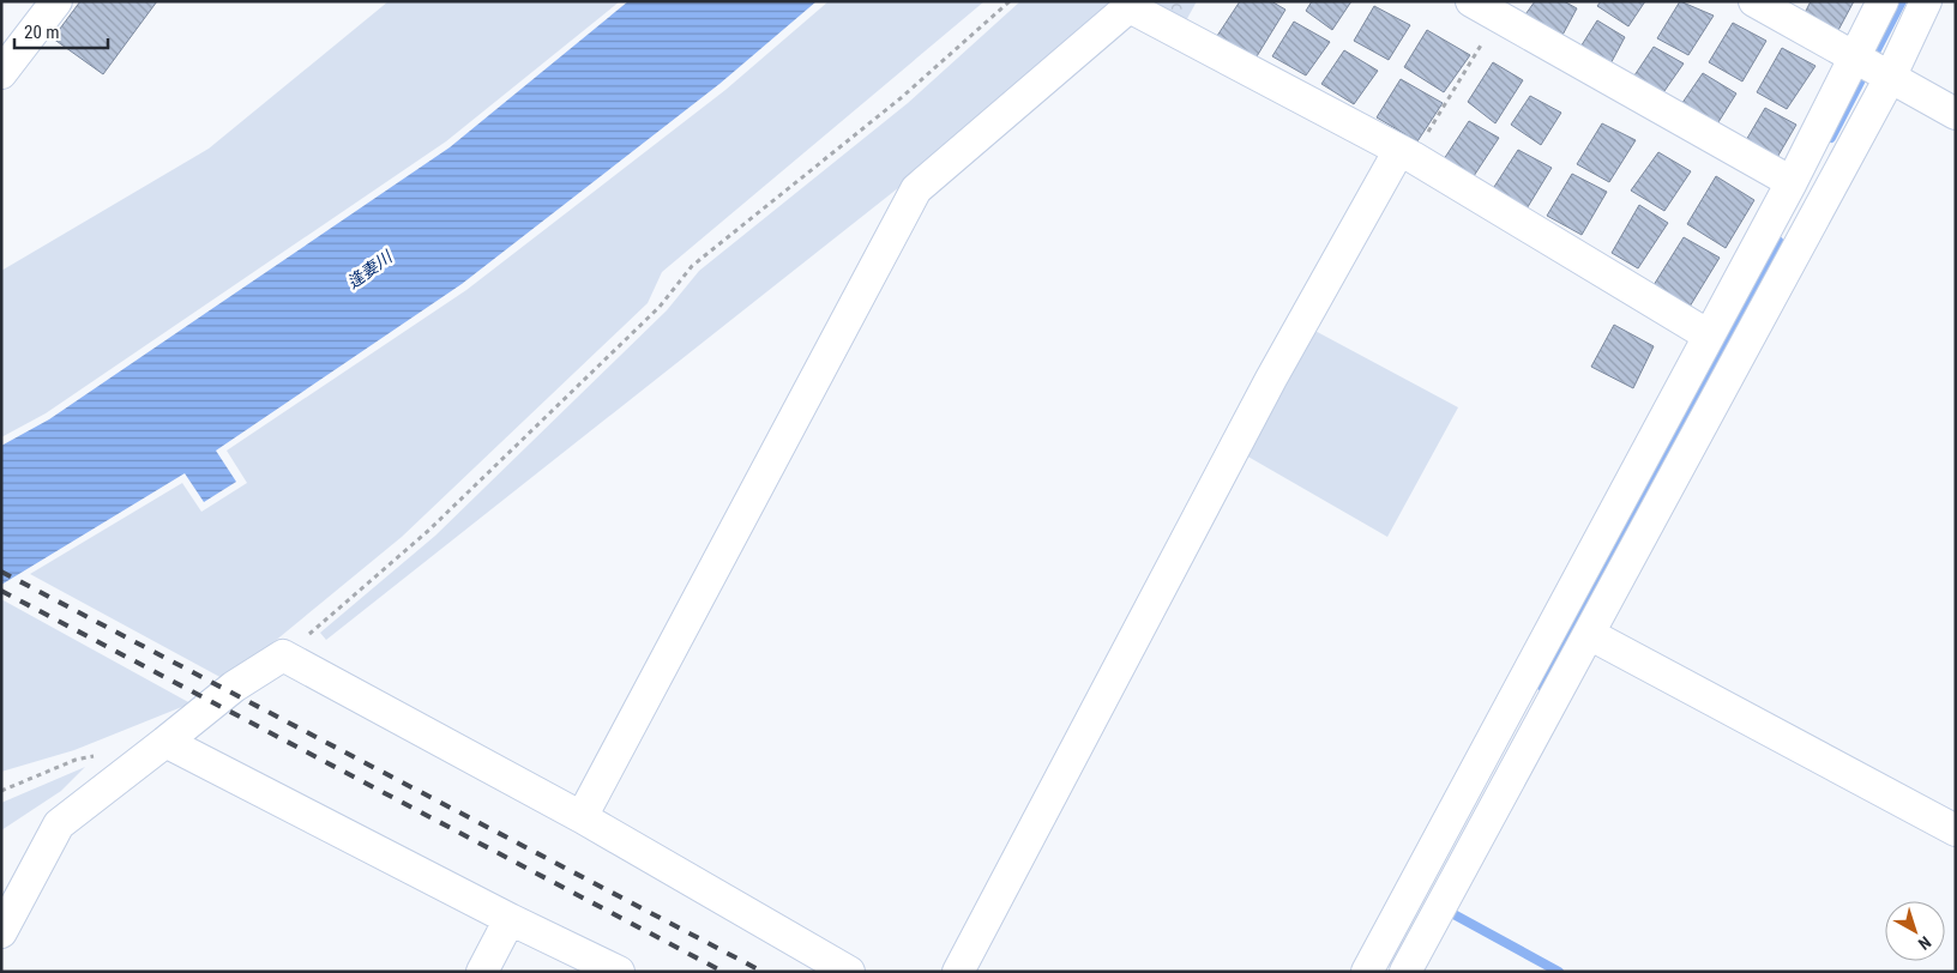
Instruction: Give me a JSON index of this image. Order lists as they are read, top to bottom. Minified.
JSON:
{"water":["逢妻川"],"scale_bar":"20 m","north":"bottom right"}
